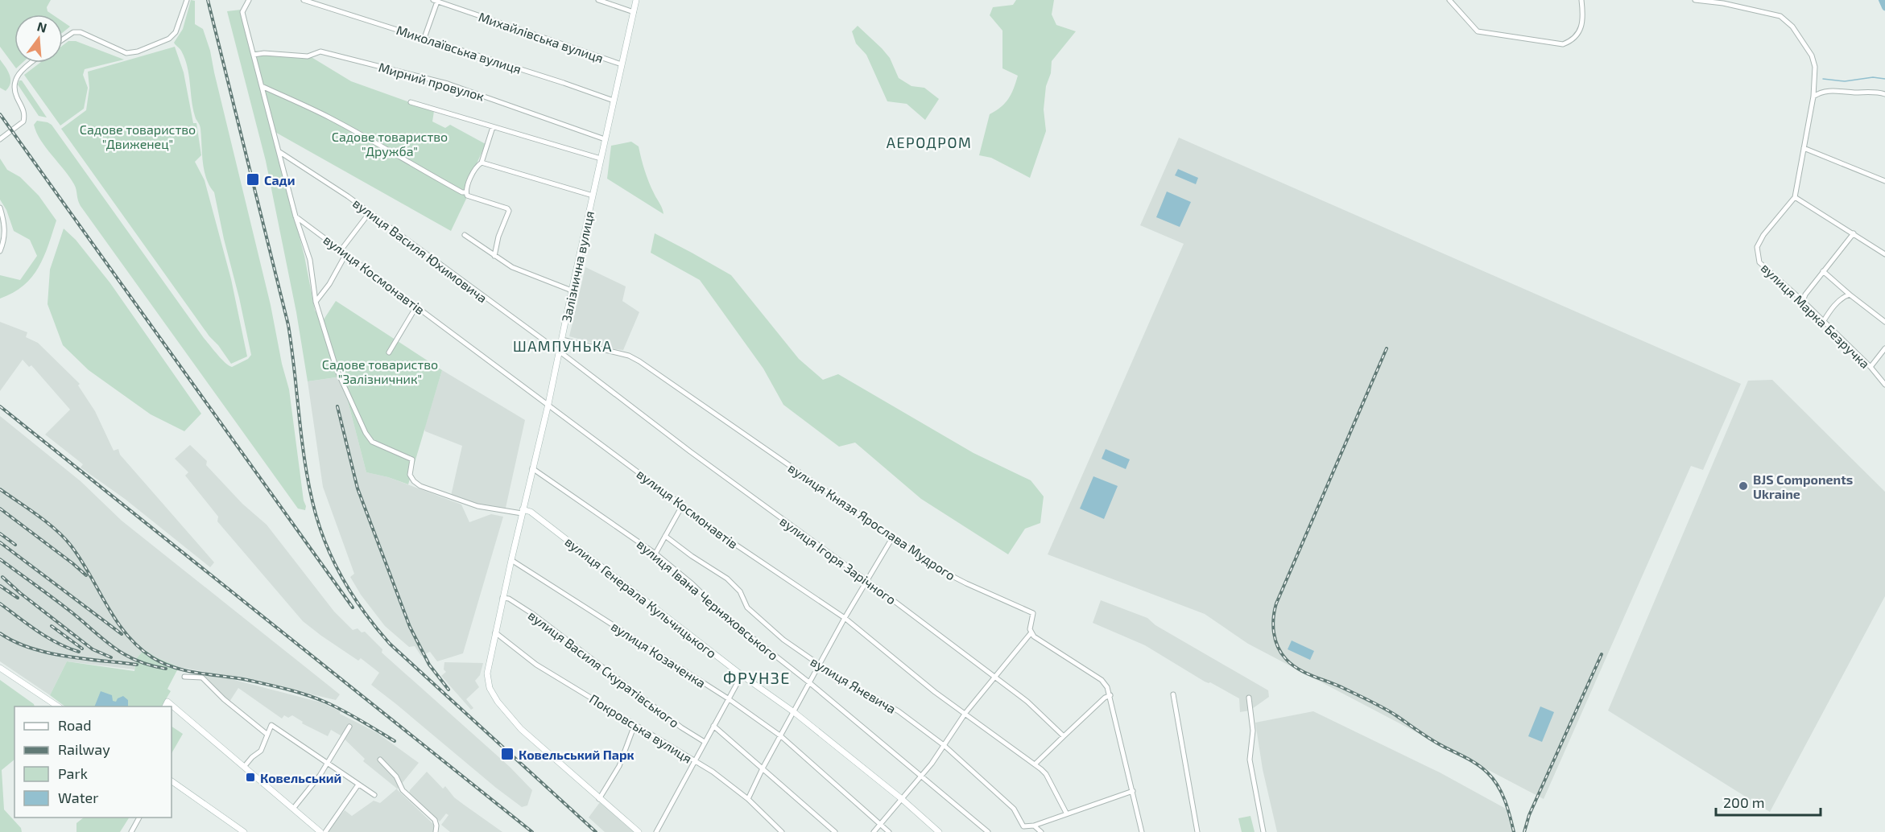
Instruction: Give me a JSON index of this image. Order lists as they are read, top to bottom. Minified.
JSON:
{"streets":{"street":["Михайлівська вулиця","Миколаївська вулиця","Мирний провулок","вулиця Василя Юхимовича","Залізнична вулиця","вулиця Космонавтів","вулиця Марка Безручка","вулиця Князя Ярослава Мудрого","вулиця Ігоря Зарічного","вулиця Генерала Кульчицького","вулиця Івана Черняховського","вулиця Козаченка","вулиця Василя Скуратівського","вулиця Яневича","Покровська вулиця"]},"crossings":[["Михайлівська вулиця","Залізнична вулиця"],["Миколаївська вулиця","Залізнична вулиця"],["Мирний провулок","Залізнична вулиця"],["вулиця Василя Юхимовича","Залізнична вулиця"],["вулиця Василя Юхимовича","вулиця Ігоря Зарічного"],["Залізнична вулиця","вулиця Космонавтів"],["Залізнична вулиця","вулиця Князя Ярослава Мудрого"],["Залізнична вулиця","вулиця Ігоря Зарічного"],["Залізнична вулиця","вулиця Генерала Кульчицького"],["Залізнична вулиця","вулиця Івана Черняховського"],["Залізнична вулиця","вулиця Козаченка"],["Залізнична вулиця","вулиця Василя Скуратівського"],["Залізнична вулиця","Покровська вулиця"]],"districts":["АЕРОДРОМ","ШАМПУНЬКА","ФРУНЗЕ"],"parks":["Садове товариство \"Движенец\"","Садове товариство \"Дружба\"","Садове товариство \"Залізничник\""],"places":{"transit":["Сади","Ковельський Парк","Ковельський"],"other":["BJS Components Ukraine"]},"legend":["Road","Railway","Park","Water"],"scale_bar":"200 m","north":"top"}
